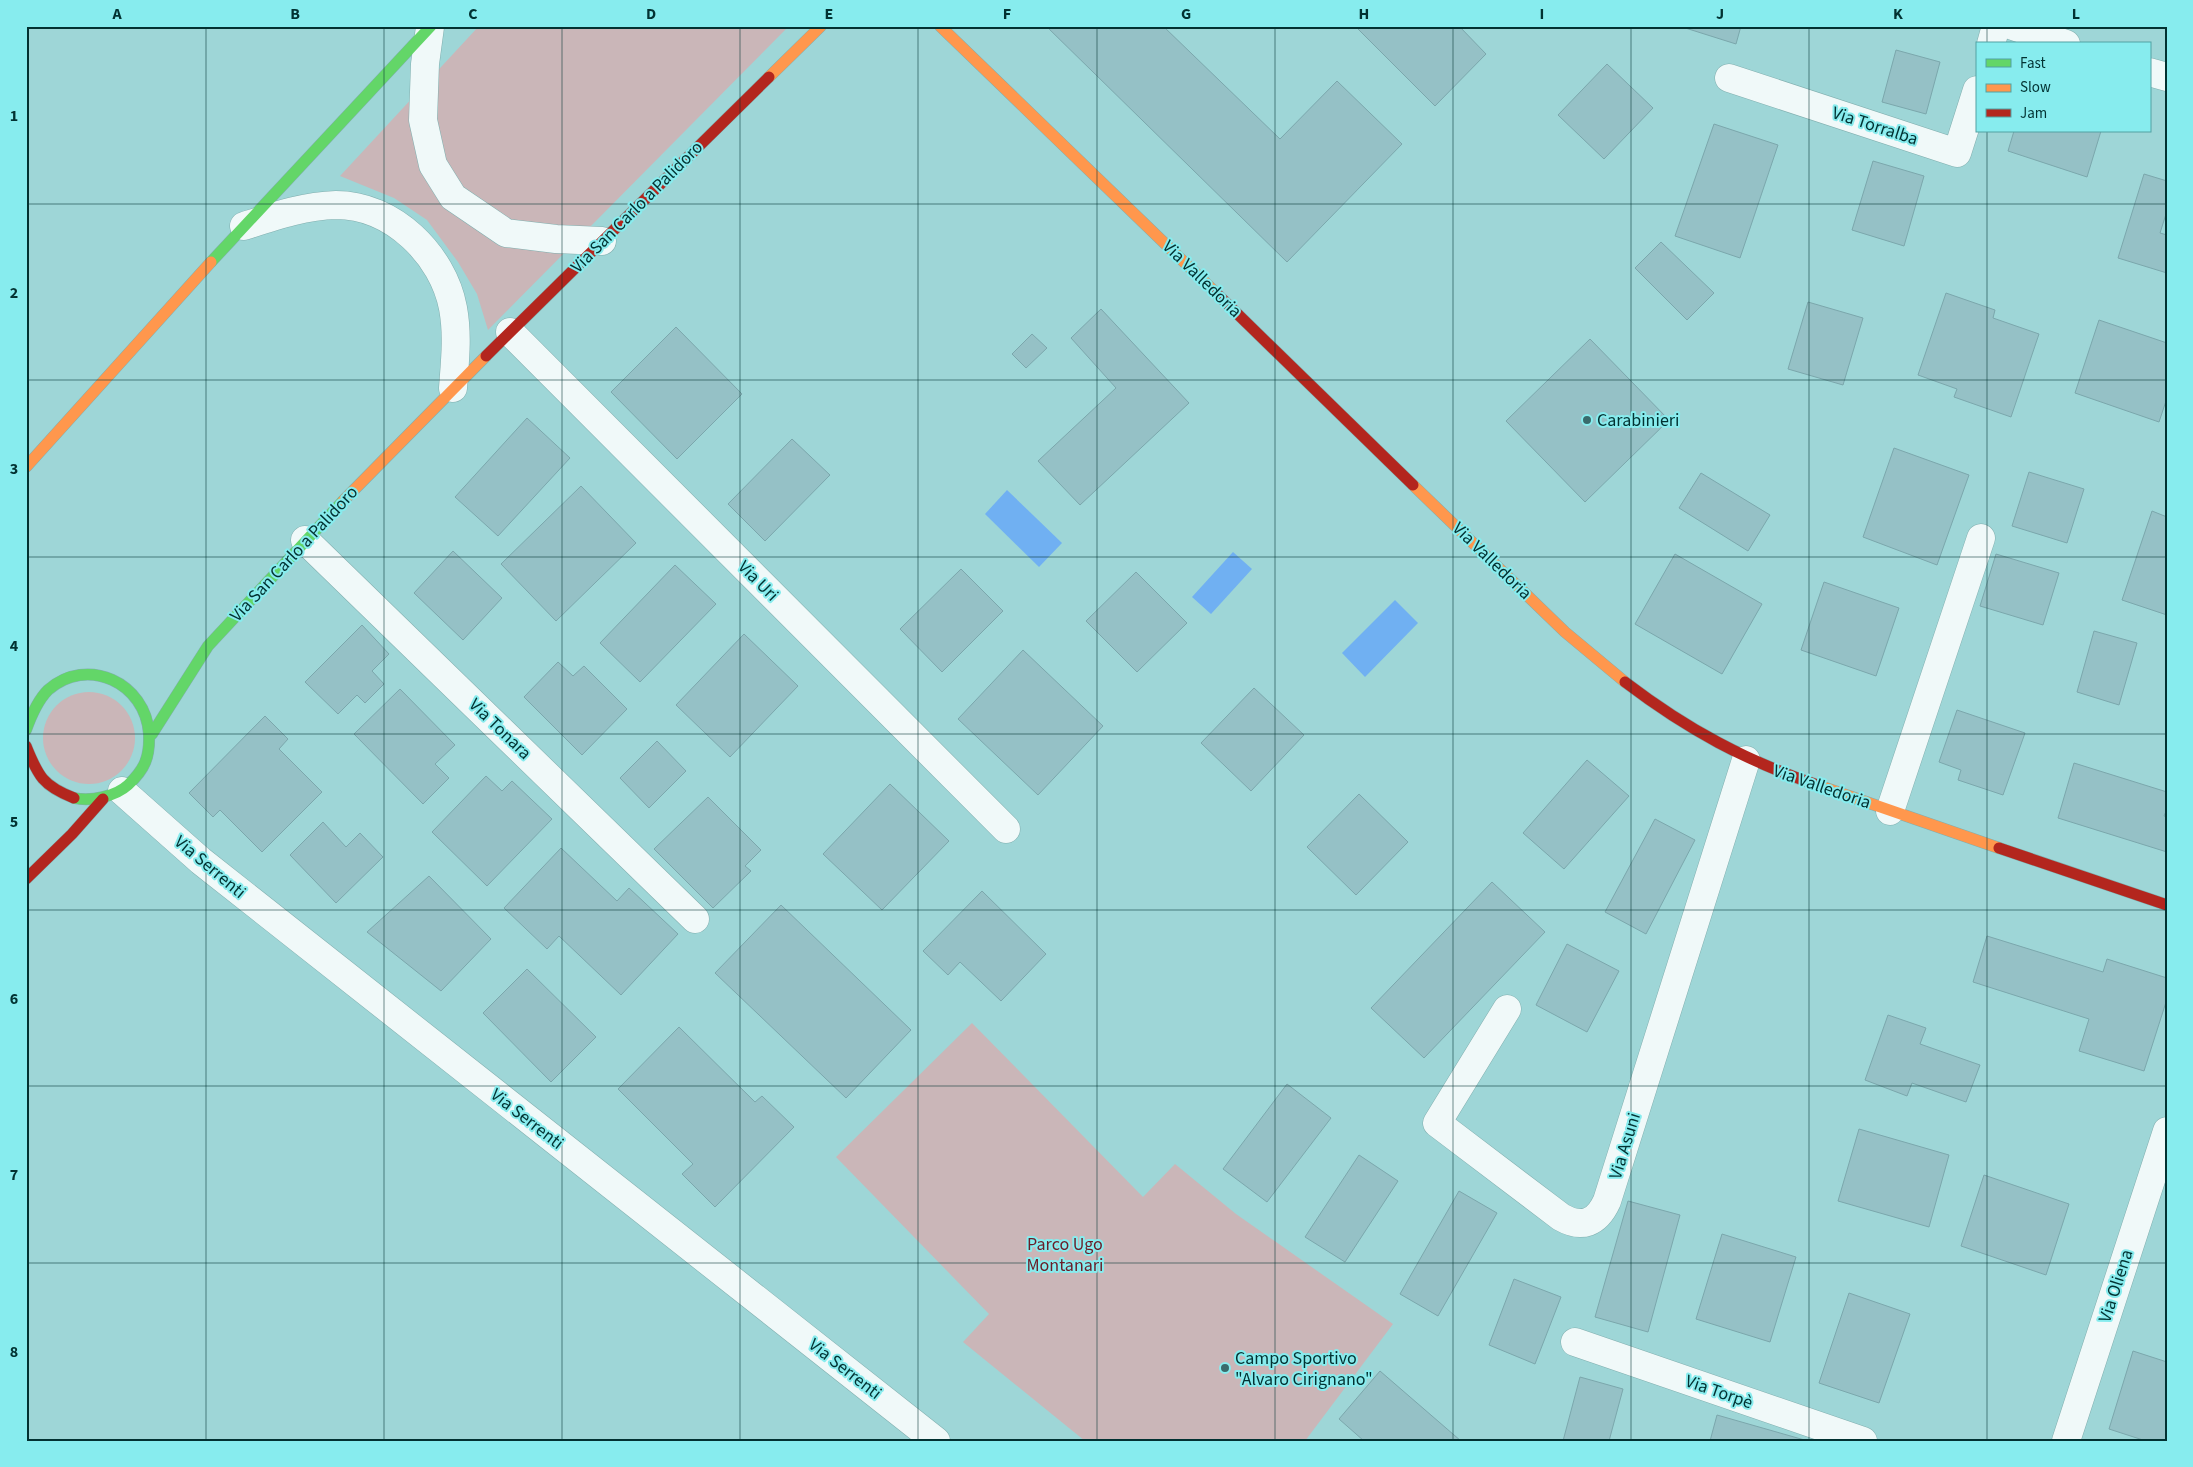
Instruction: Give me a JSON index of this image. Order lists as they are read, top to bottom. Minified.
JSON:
{"streets":{"street":["Via Torralba","Via San Carlo a Palidoro","Via Valledoria","Via Uri","Via Tonara","Via Serrenti","Via Asuni","Via Oliena","Via Torpè"]},"crossings":[["Via San Carlo a Palidoro","Via Uri"],["Via San Carlo a Palidoro","Via Tonara"],["Via Valledoria","Via Asuni"]],"parks":["Parco Ugo Montanari"],"places":["Carabinieri","Campo Sportivo \"Alvaro Cirignano\""],"legend":["Fast","Slow","Jam"],"grid":{"columns":["A","B","C","D","E","F","G","H","I","J","K","L"],"rows":["1","2","3","4","5","6","7","8"]}}
